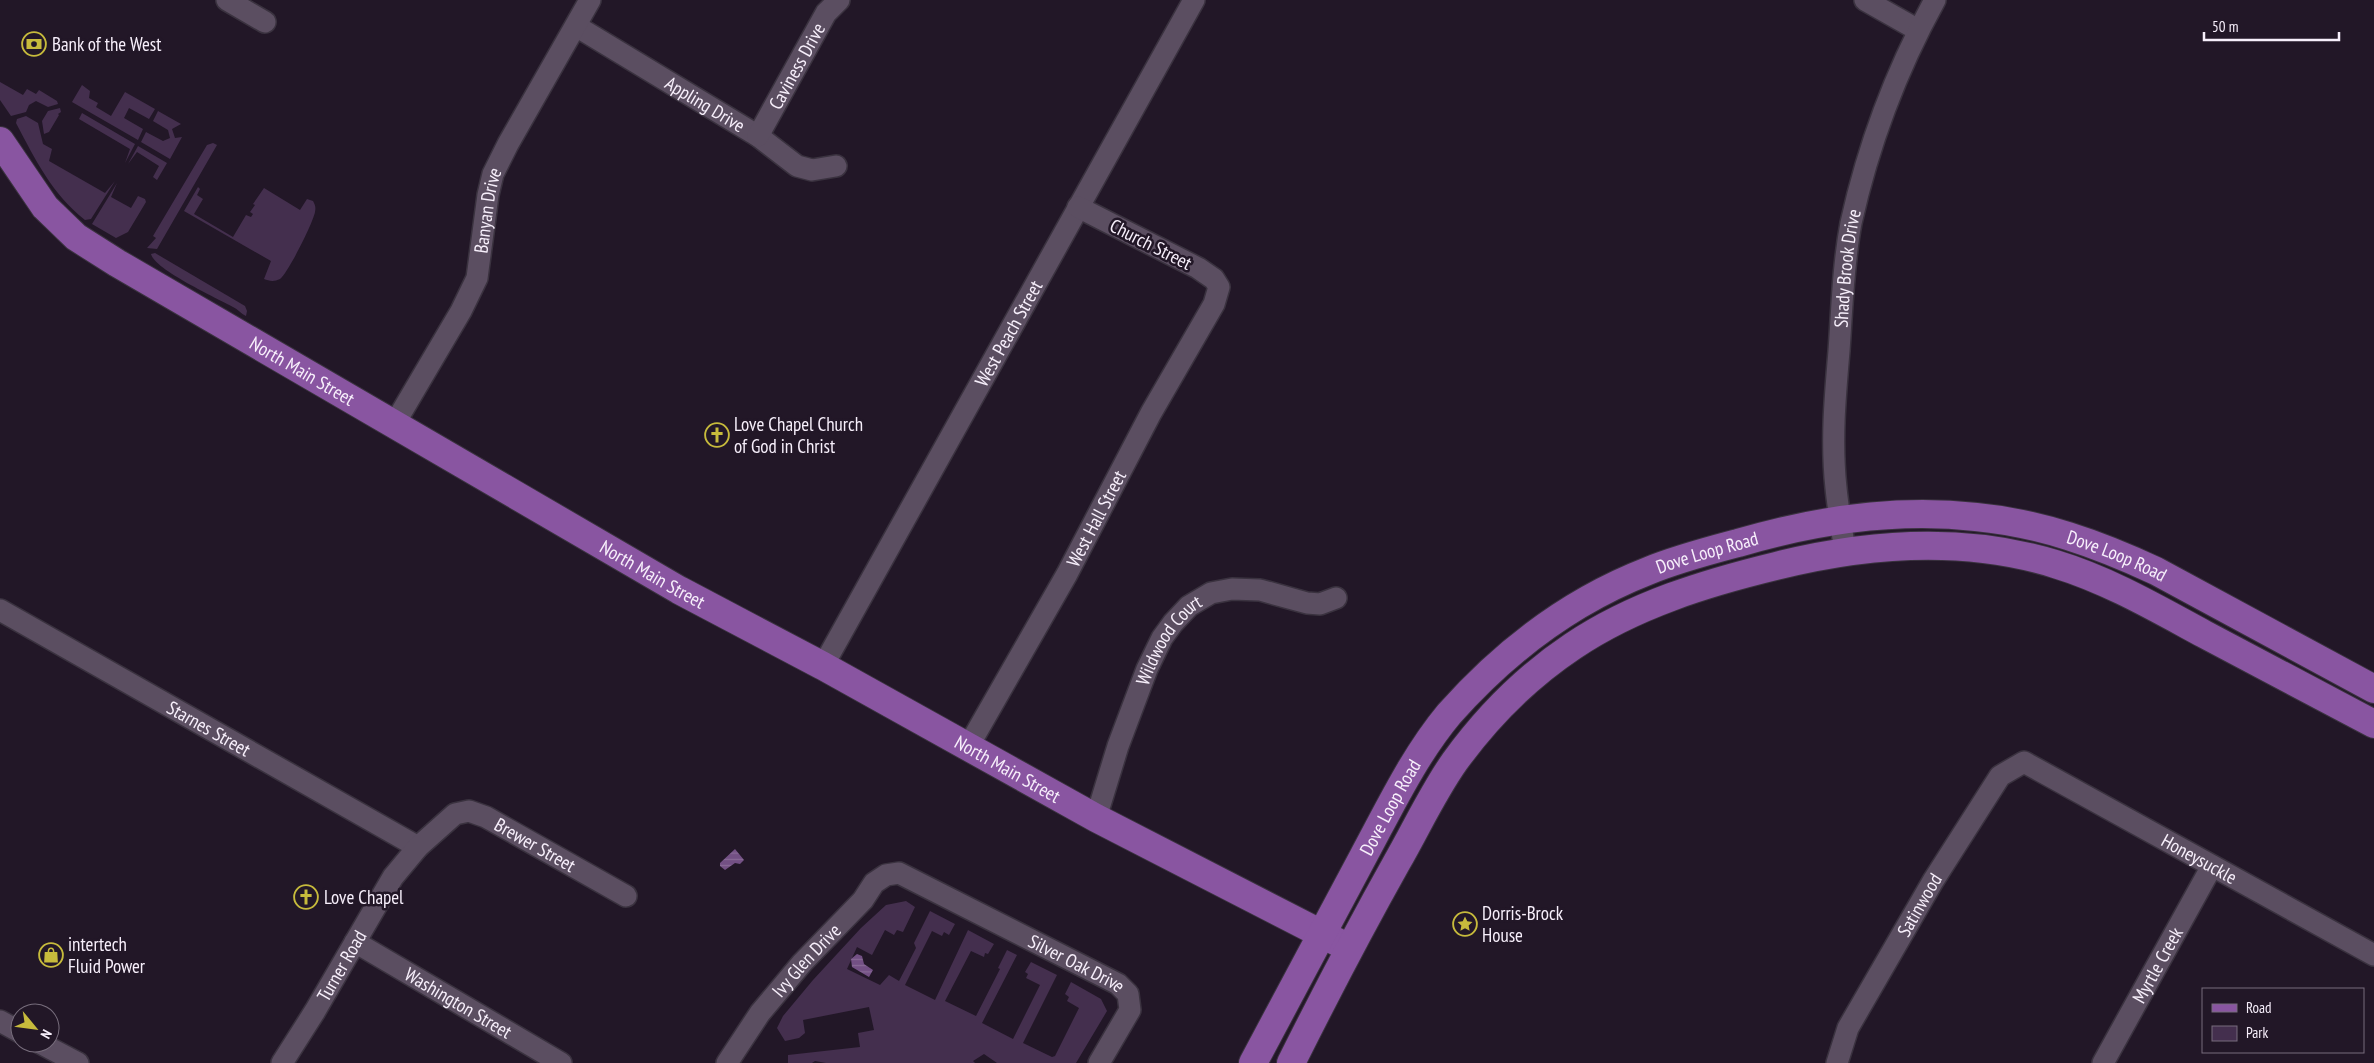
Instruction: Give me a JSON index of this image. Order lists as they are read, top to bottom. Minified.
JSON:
{"streets":{"main road":["North Main Street","Dove Loop Road"],"street":["Caviness Drive","Appling Drive","Banyan Drive","Church Street","Shady Brook Drive","West Peach Street","West Hall Street","Wildwood Court","Starnes Street","Brewer Street","Honeysuckle","Satinwood","Ivy Glen Drive","Myrtle Creek","Silver Oak Drive","Turner Road","Washington Street"]},"crossings":[["Caviness Drive","Appling Drive"],["Appling Drive","Banyan Drive"],["Banyan Drive","North Main Street"],["Church Street","West Peach Street"],["Church Street","West Hall Street"],["Shady Brook Drive","Dove Loop Road"],["West Peach Street","North Main Street"],["North Main Street","West Hall Street"],["North Main Street","Dove Loop Road"],["North Main Street","Wildwood Court"],["Starnes Street","Turner Road"],["Brewer Street","Turner Road"],["Honeysuckle","Satinwood"],["Honeysuckle","Myrtle Creek"],["Ivy Glen Drive","Silver Oak Drive"],["Turner Road","Washington Street"]],"places":{"bank":["Bank of the West"],"church":["Love Chapel Church of God in Christ","Love Chapel"],"place":["Dorris-Brock House"],"shop":["intertech Fluid Power"]},"legend":["Road","Park"],"scale_bar":"50 m","north":"bottom right"}
